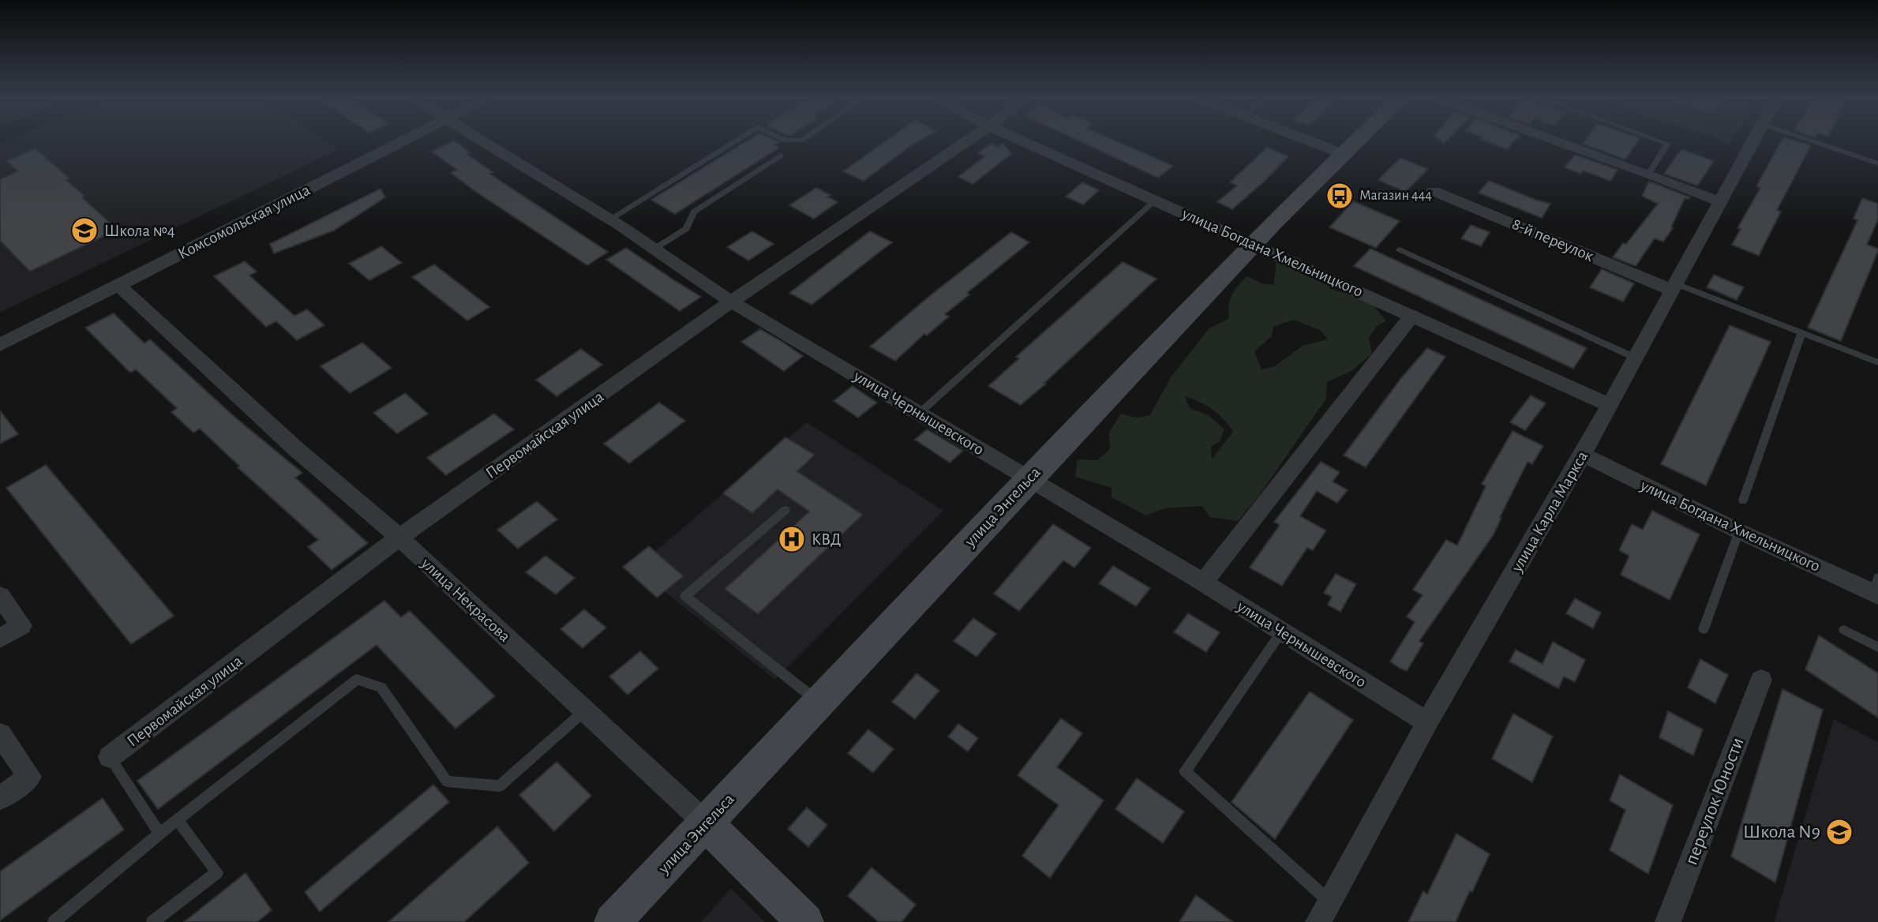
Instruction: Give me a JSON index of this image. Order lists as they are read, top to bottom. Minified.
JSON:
{"streets":{"street":["Комсомольская улица","8-й переулок","улица Богдана Хмельницкого","улица Чернышевского","Первомайская улица","улица Энгельса","улица Карла Маркса","улица Некрасова","переулок Юности"]},"crossings":[["Комсомольская улица","улица Некрасова"],["8-й переулок","улица Карла Маркса"],["улица Богдана Хмельницкого","улица Энгельса"],["улица Богдана Хмельницкого","улица Карла Маркса"],["улица Чернышевского","Первомайская улица"],["улица Чернышевского","улица Энгельса"],["улица Чернышевского","улица Карла Маркса"],["Первомайская улица","улица Некрасова"],["улица Энгельса","улица Некрасова"]],"places":{"bus stop":["Магазин 444"],"school or university":["Школа №4","Школа N9"],"hospital":["КВД"]}}
